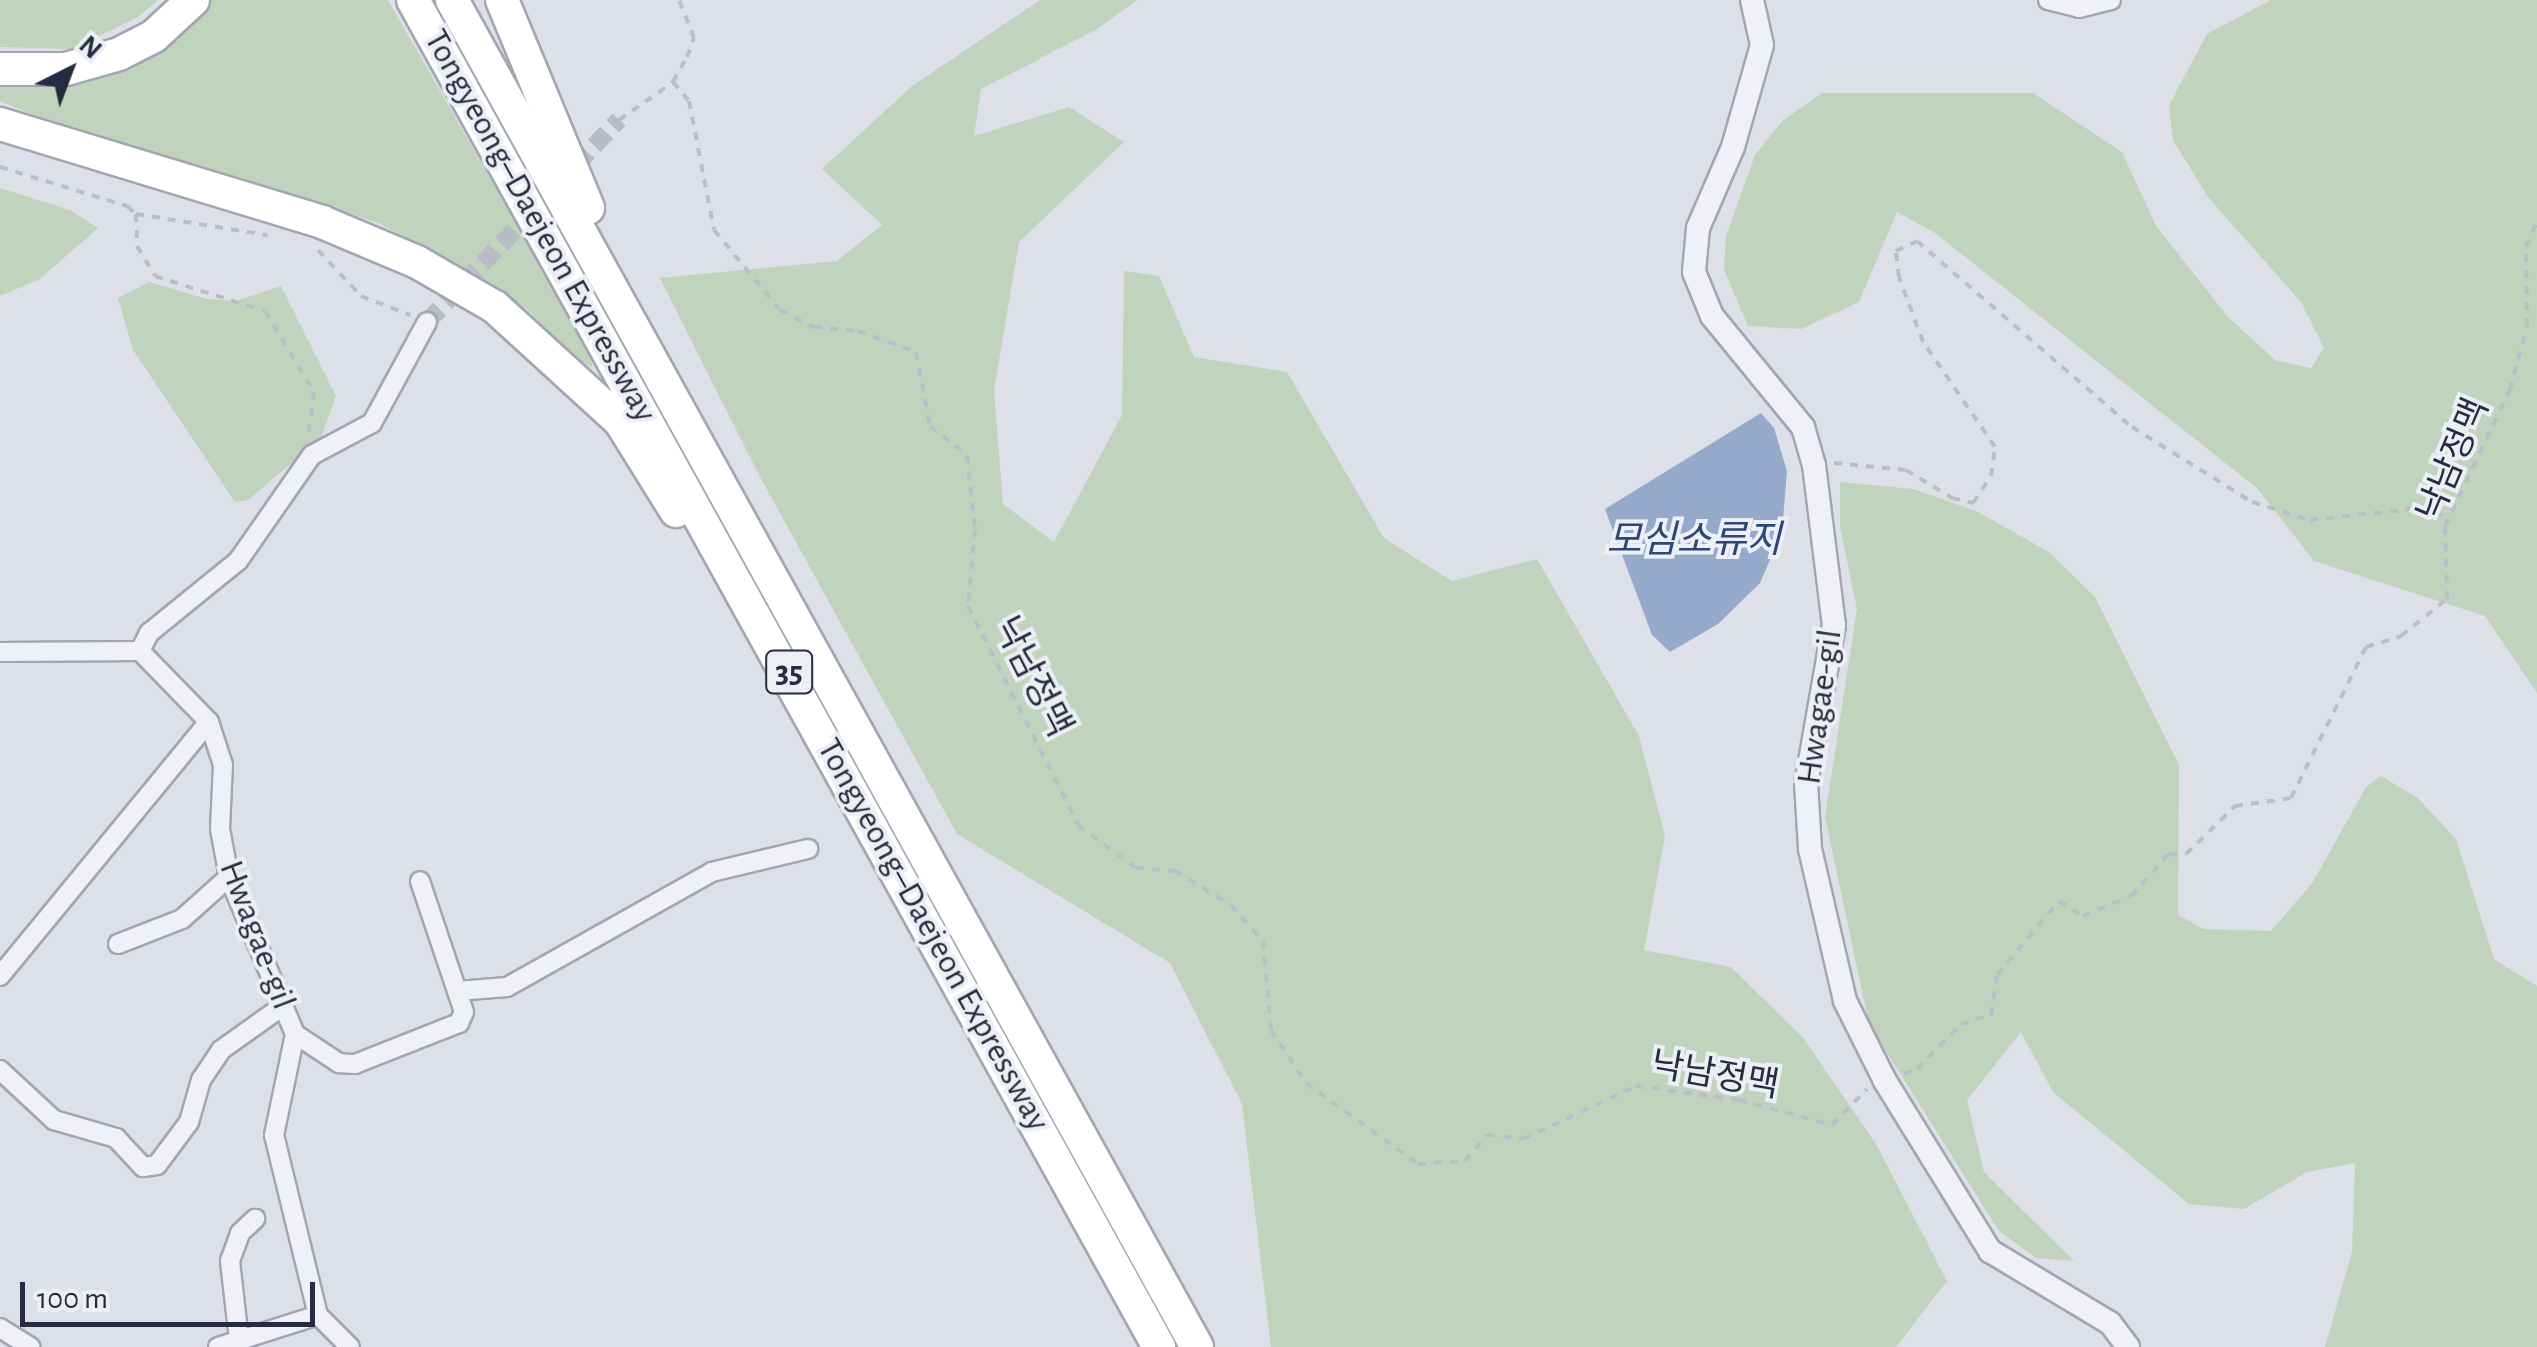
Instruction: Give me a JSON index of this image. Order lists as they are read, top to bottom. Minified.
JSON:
{"streets":{"highway":["Tongyeong–Daejeon Expressway","35"],"street":["Hwagae-gil"],"path":["낙남정맥"]},"crossings":[["낙남정맥","Hwagae-gil"]],"water":["모심소류지"],"scale_bar":"100 m","north":"top right"}
